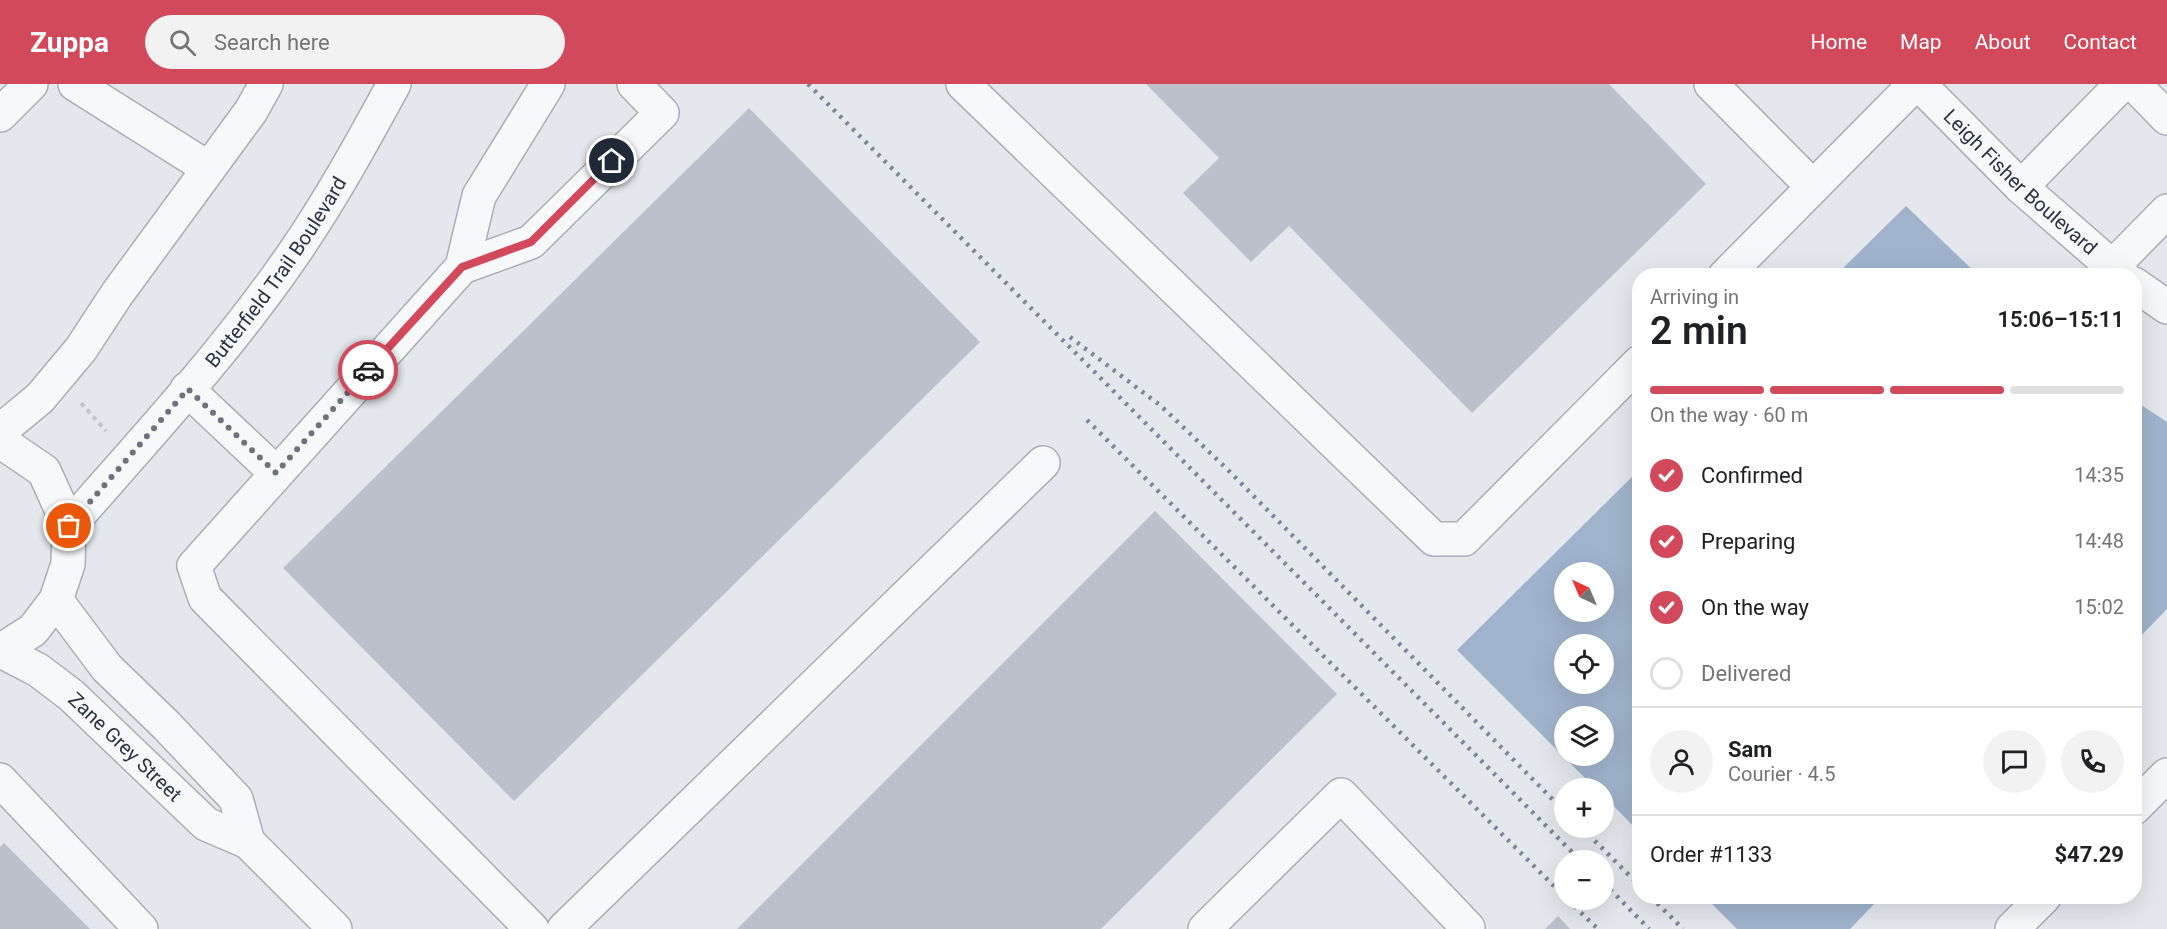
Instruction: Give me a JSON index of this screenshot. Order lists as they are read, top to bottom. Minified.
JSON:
{"streets":{"street":["Leigh Fisher Boulevard","Butterfield Trail Boulevard","Zane Grey Street"]},"north":"top left","page":{"header":"Zuppa","search":"Search here","nav":["Home","Map","About","Contact"],"heading":["2 min","Arriving in","15:06–15:11"],"panel":["Sam","Courier · 4.5","Order #1133","$47.29"],"bar":"On the way · 60 m","list":[["Confirmed","14:35"],["Preparing","14:48"],["On the way","15:02"],"Delivered"],"map_buttons":["+","−"]}}
